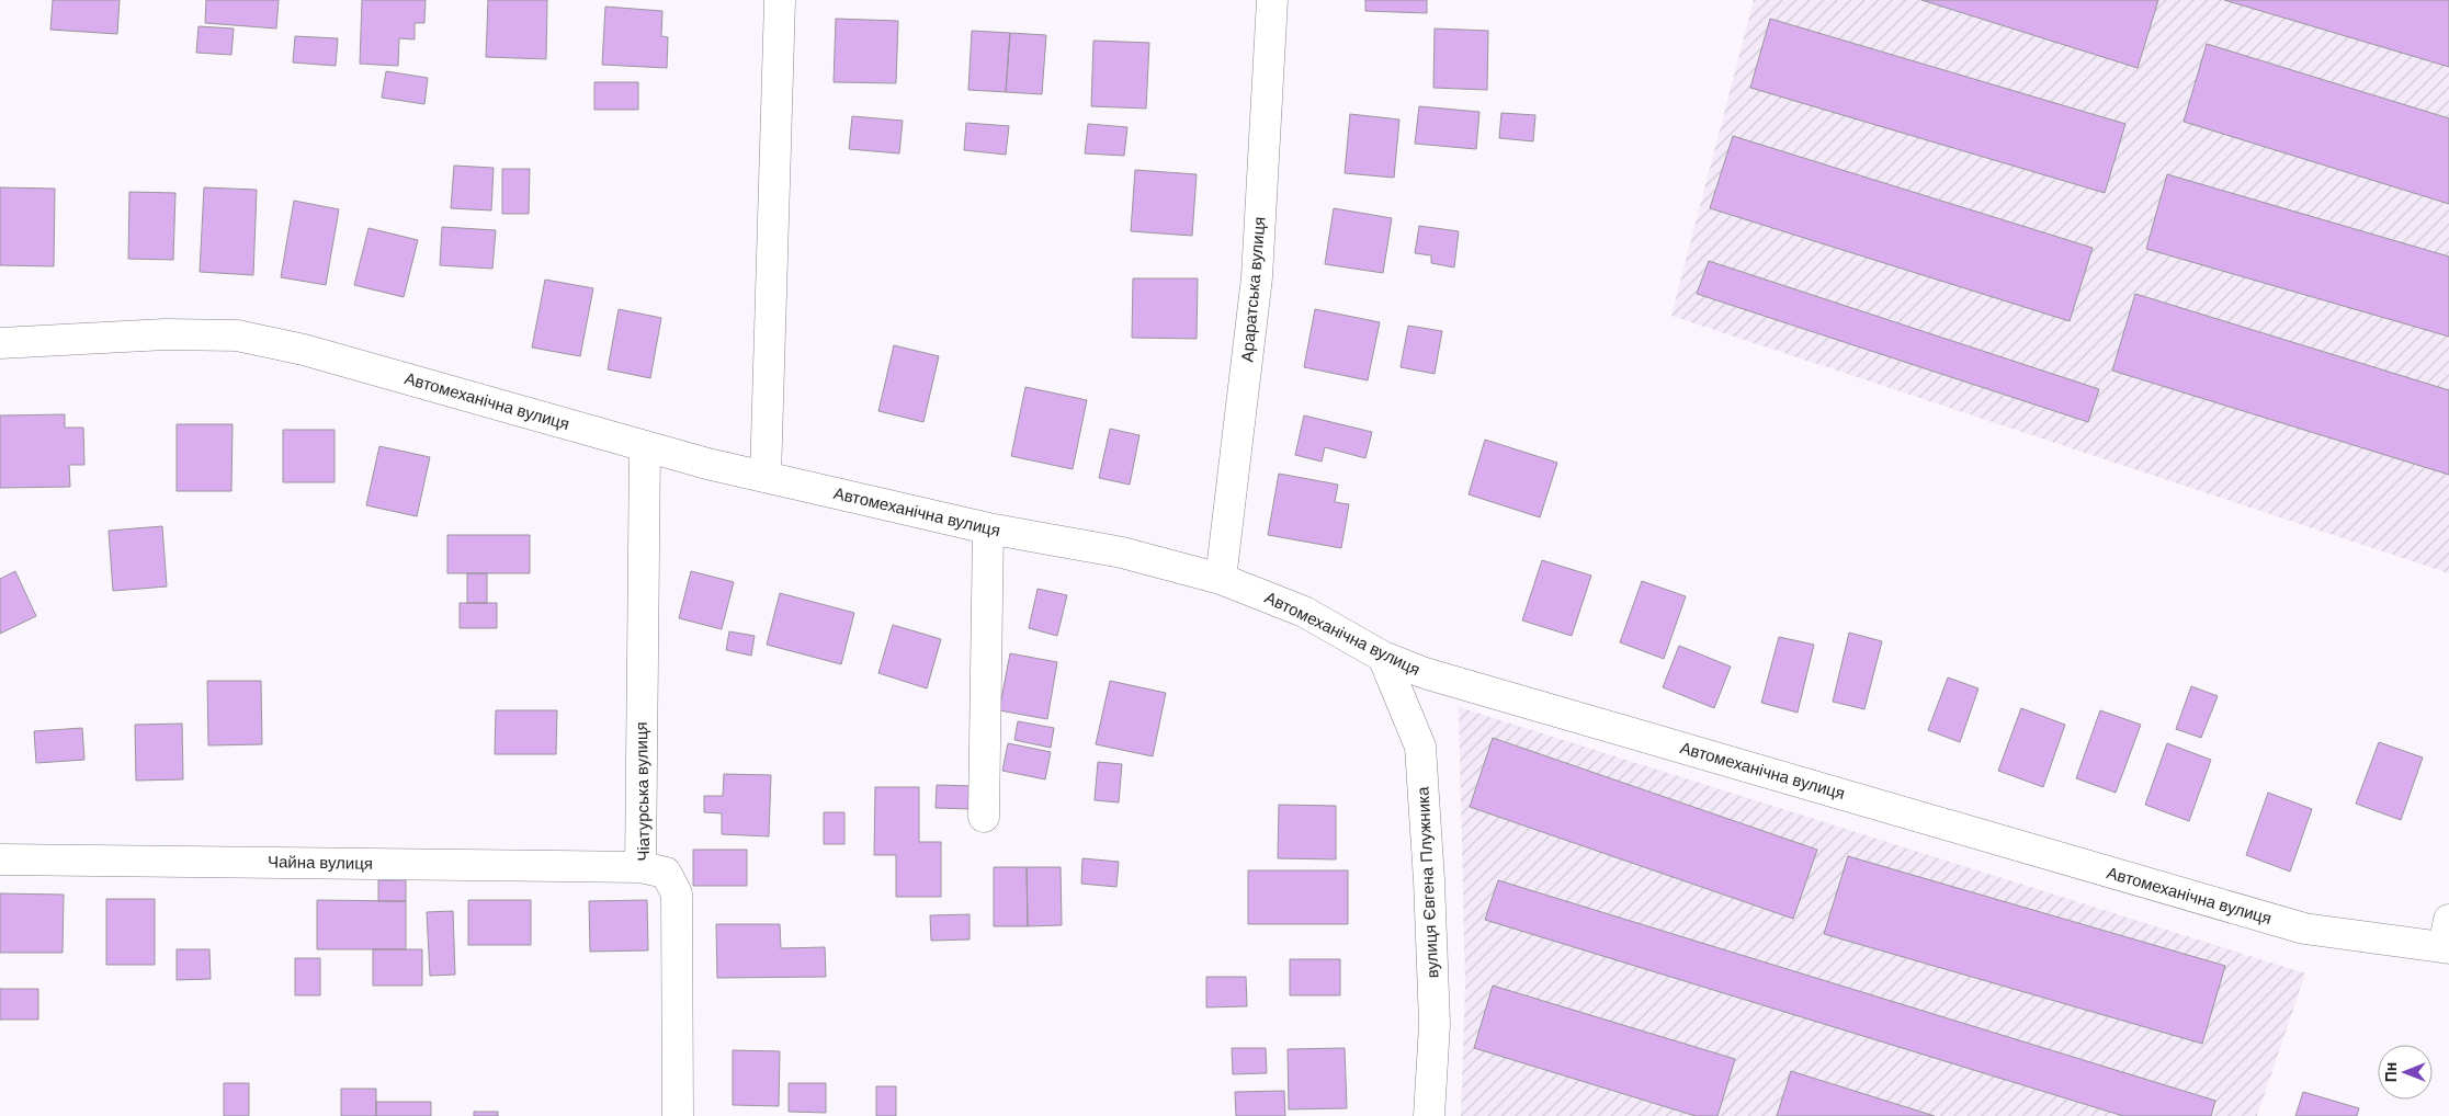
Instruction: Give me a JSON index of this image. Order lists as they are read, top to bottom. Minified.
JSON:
{"streets":{"street":["Араратська вулиця","Автомеханічна вулиця","Чіатурська вулиця","Чайна вулиця","вулиця Євгена Плужника"]},"crossings":[["Араратська вулиця","Автомеханічна вулиця"],["Автомеханічна вулиця","Чіатурська вулиця"],["Автомеханічна вулиця","вулиця Євгена Плужника"],["Чіатурська вулиця","Чайна вулиця"]],"north":"left"}
